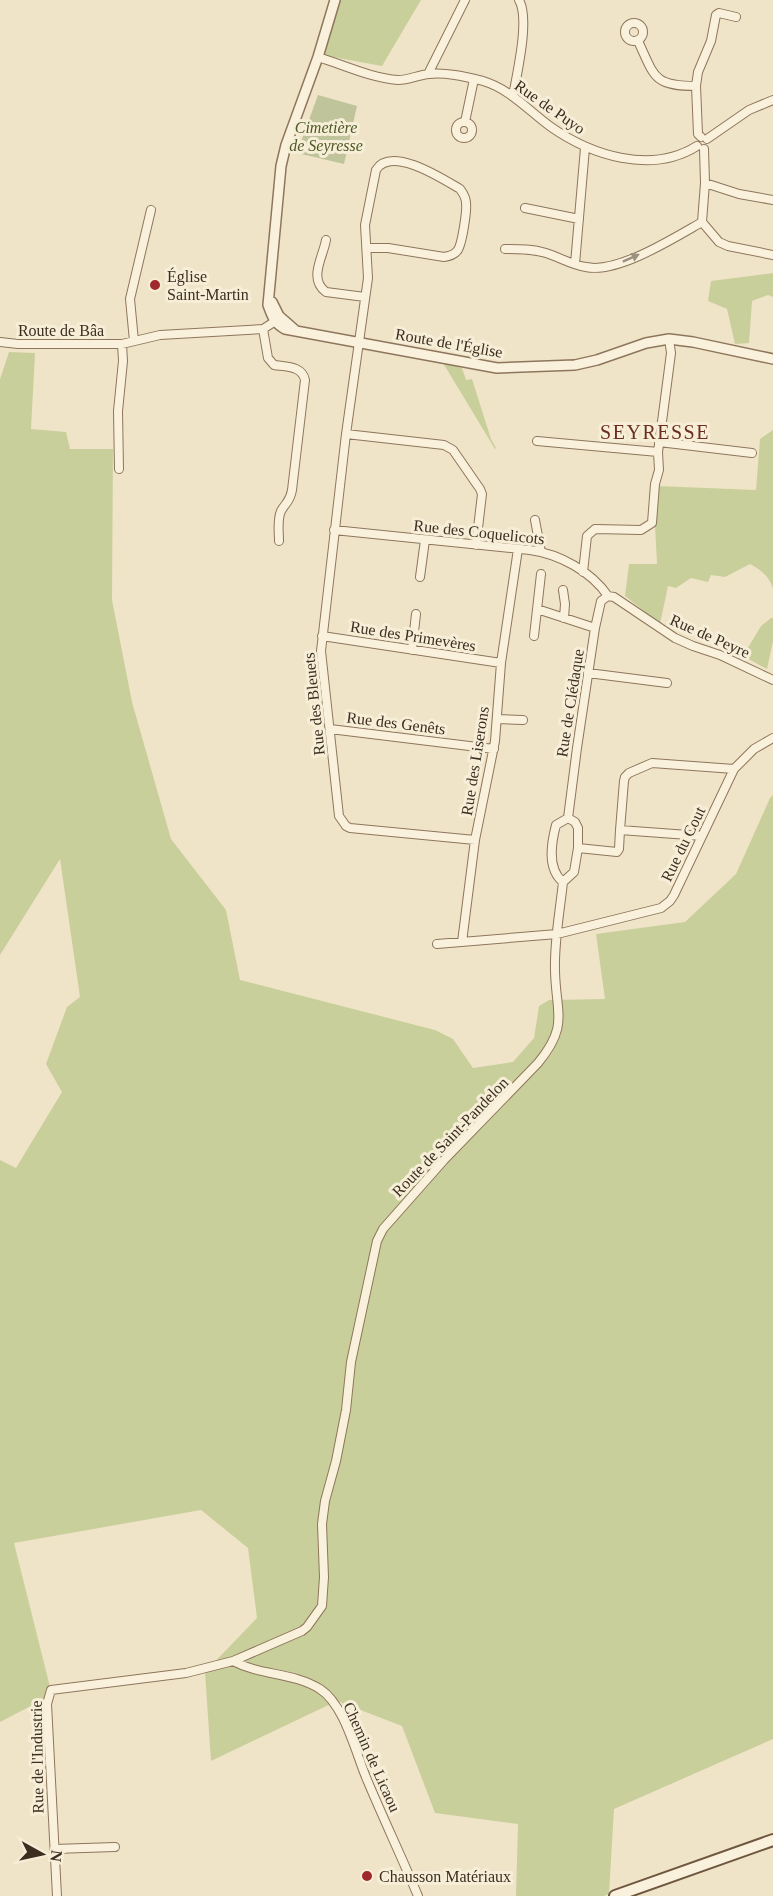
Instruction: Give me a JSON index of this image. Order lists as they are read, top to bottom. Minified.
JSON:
{"streets":{"street":["Rue de Puyo","Route de Bâa","Route de l'Église","Rue des Coquelicots","Rue des Primevères","Rue de Peyre","Rue de Clédaque","Rue des Bleuets","Rue des Genêts","Rue des Liserons","Rue du Cout","Route de Saint-Pandelon","Rue de l'Industrie","Chemin de Licaou"]},"crossings":[["Route de l'Église","Rue des Bleuets"],["Rue des Coquelicots","Rue de Peyre"],["Rue des Coquelicots","Rue de Clédaque"],["Rue des Coquelicots","Rue des Bleuets"],["Rue des Coquelicots","Rue des Liserons"],["Rue des Primevères","Rue des Bleuets"],["Rue des Primevères","Rue des Liserons"],["Rue de Peyre","Rue de Clédaque"],["Rue de Clédaque","Rue du Cout"],["Rue de Clédaque","Route de Saint-Pandelon"],["Rue des Bleuets","Rue des Genêts"],["Rue des Bleuets","Rue des Liserons"],["Rue des Genêts","Rue des Liserons"],["Rue des Liserons","Rue du Cout"],["Rue du Cout","Route de Saint-Pandelon"],["Route de Saint-Pandelon","Rue de l'Industrie"],["Route de Saint-Pandelon","Chemin de Licaou"],["Rue de l'Industrie","Chemin de Licaou"]],"districts":["SEYRESSE"],"parks":["Cimetière de Seyresse"],"places":["Église Saint-Martin","Chausson Matériaux"],"north":"right"}
